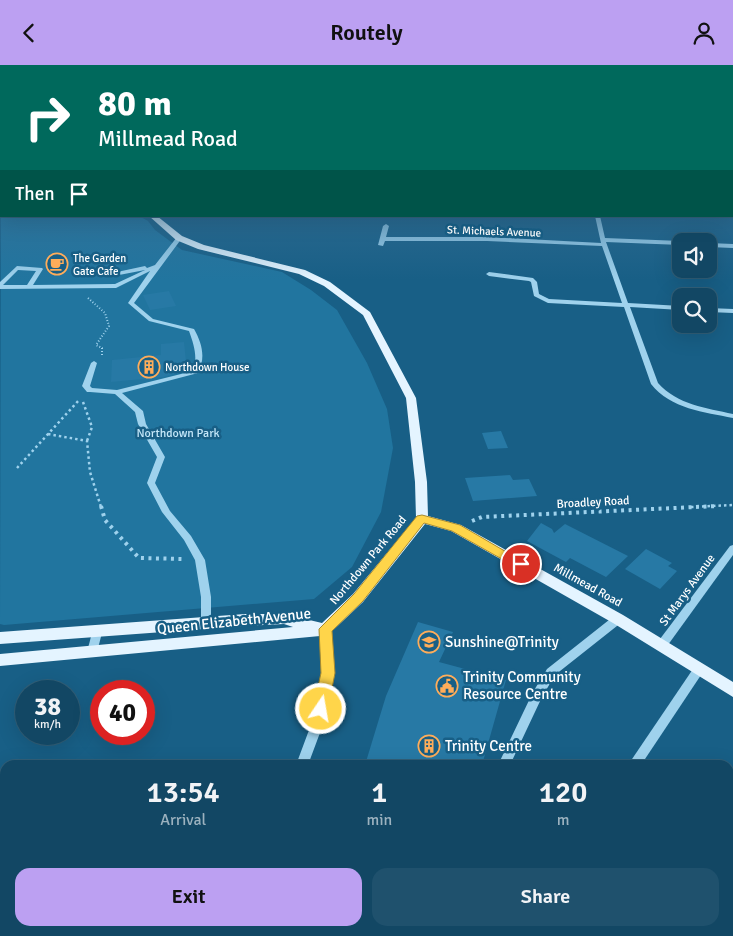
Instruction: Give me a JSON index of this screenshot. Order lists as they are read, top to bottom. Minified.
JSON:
{"streets":{"main road":["Northdown Park Road","Millmead Road","Queen Elizabeth Avenue"],"street":["St. Michaels Avenue","St Marys Avenue"],"path":["Broadley Road"]},"crossings":[["Broadley Road","Millmead Road"],["Northdown Park Road","Millmead Road"],["Northdown Park Road","Queen Elizabeth Avenue"],["Millmead Road","St Marys Avenue"]],"parks":["Northdown Park"],"places":{"cafe":["The Garden Gate Cafe"],"building":["Northdown House","Trinity Centre"],"school or university":["Sunshine@Trinity"],"public building":["Trinity Community Resource Centre"]},"page":{"header":"Routely","turn":["80 m","Millmead Road"],"then":"Then","speed":"38 km/h","limit":"40","eta":["13:54","Arrival","1","min","120","m"],"buttons":["Exit","Share"]}}
